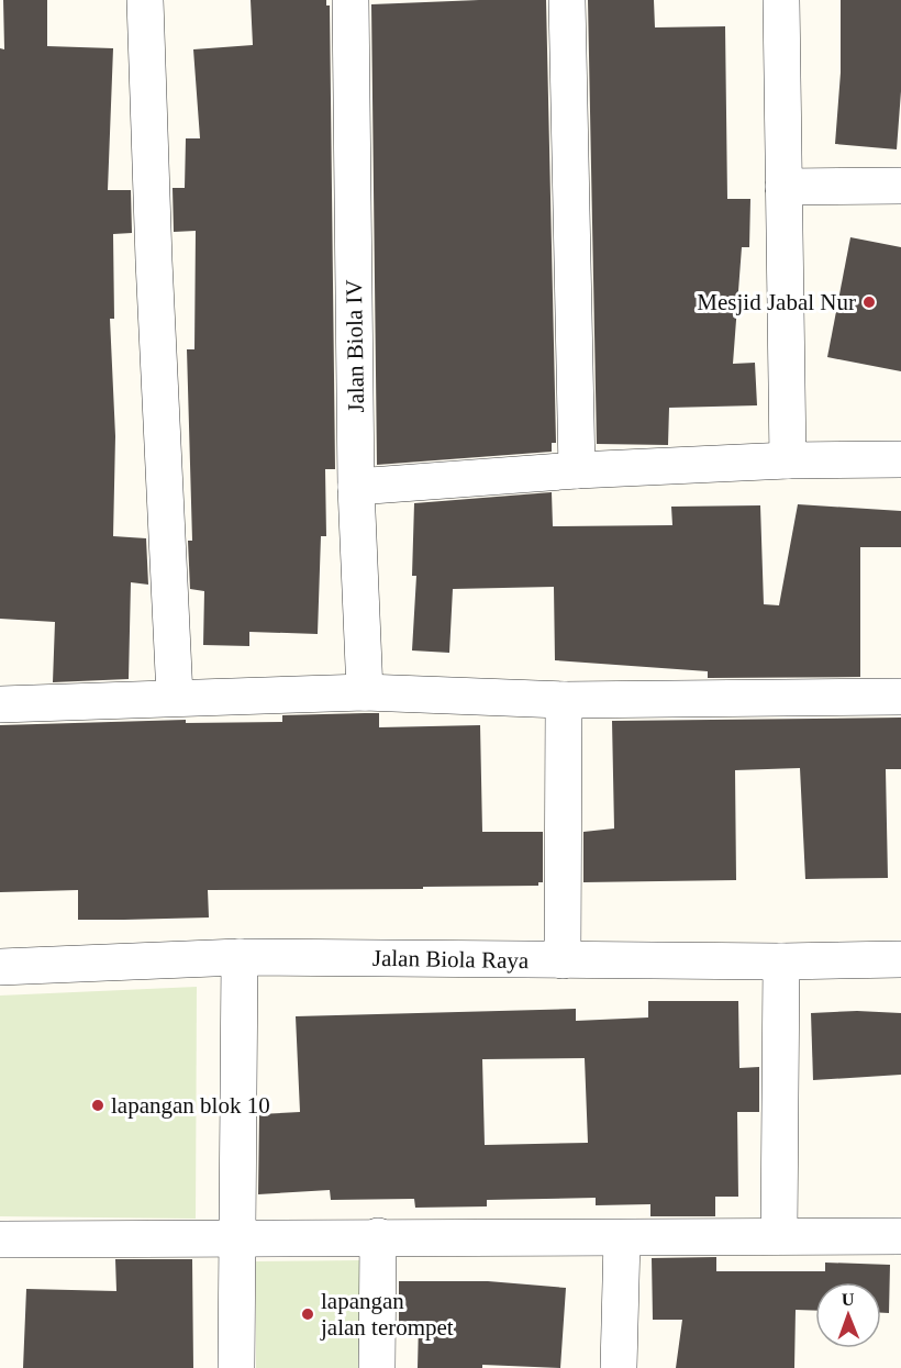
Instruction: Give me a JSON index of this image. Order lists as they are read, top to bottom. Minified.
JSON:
{"streets":{"street":["Jalan Biola IV","Jalan Biola Raya"]},"places":["Mesjid Jabal Nur","lapangan blok 10","lapangan jalan terompet"],"north":"top"}
